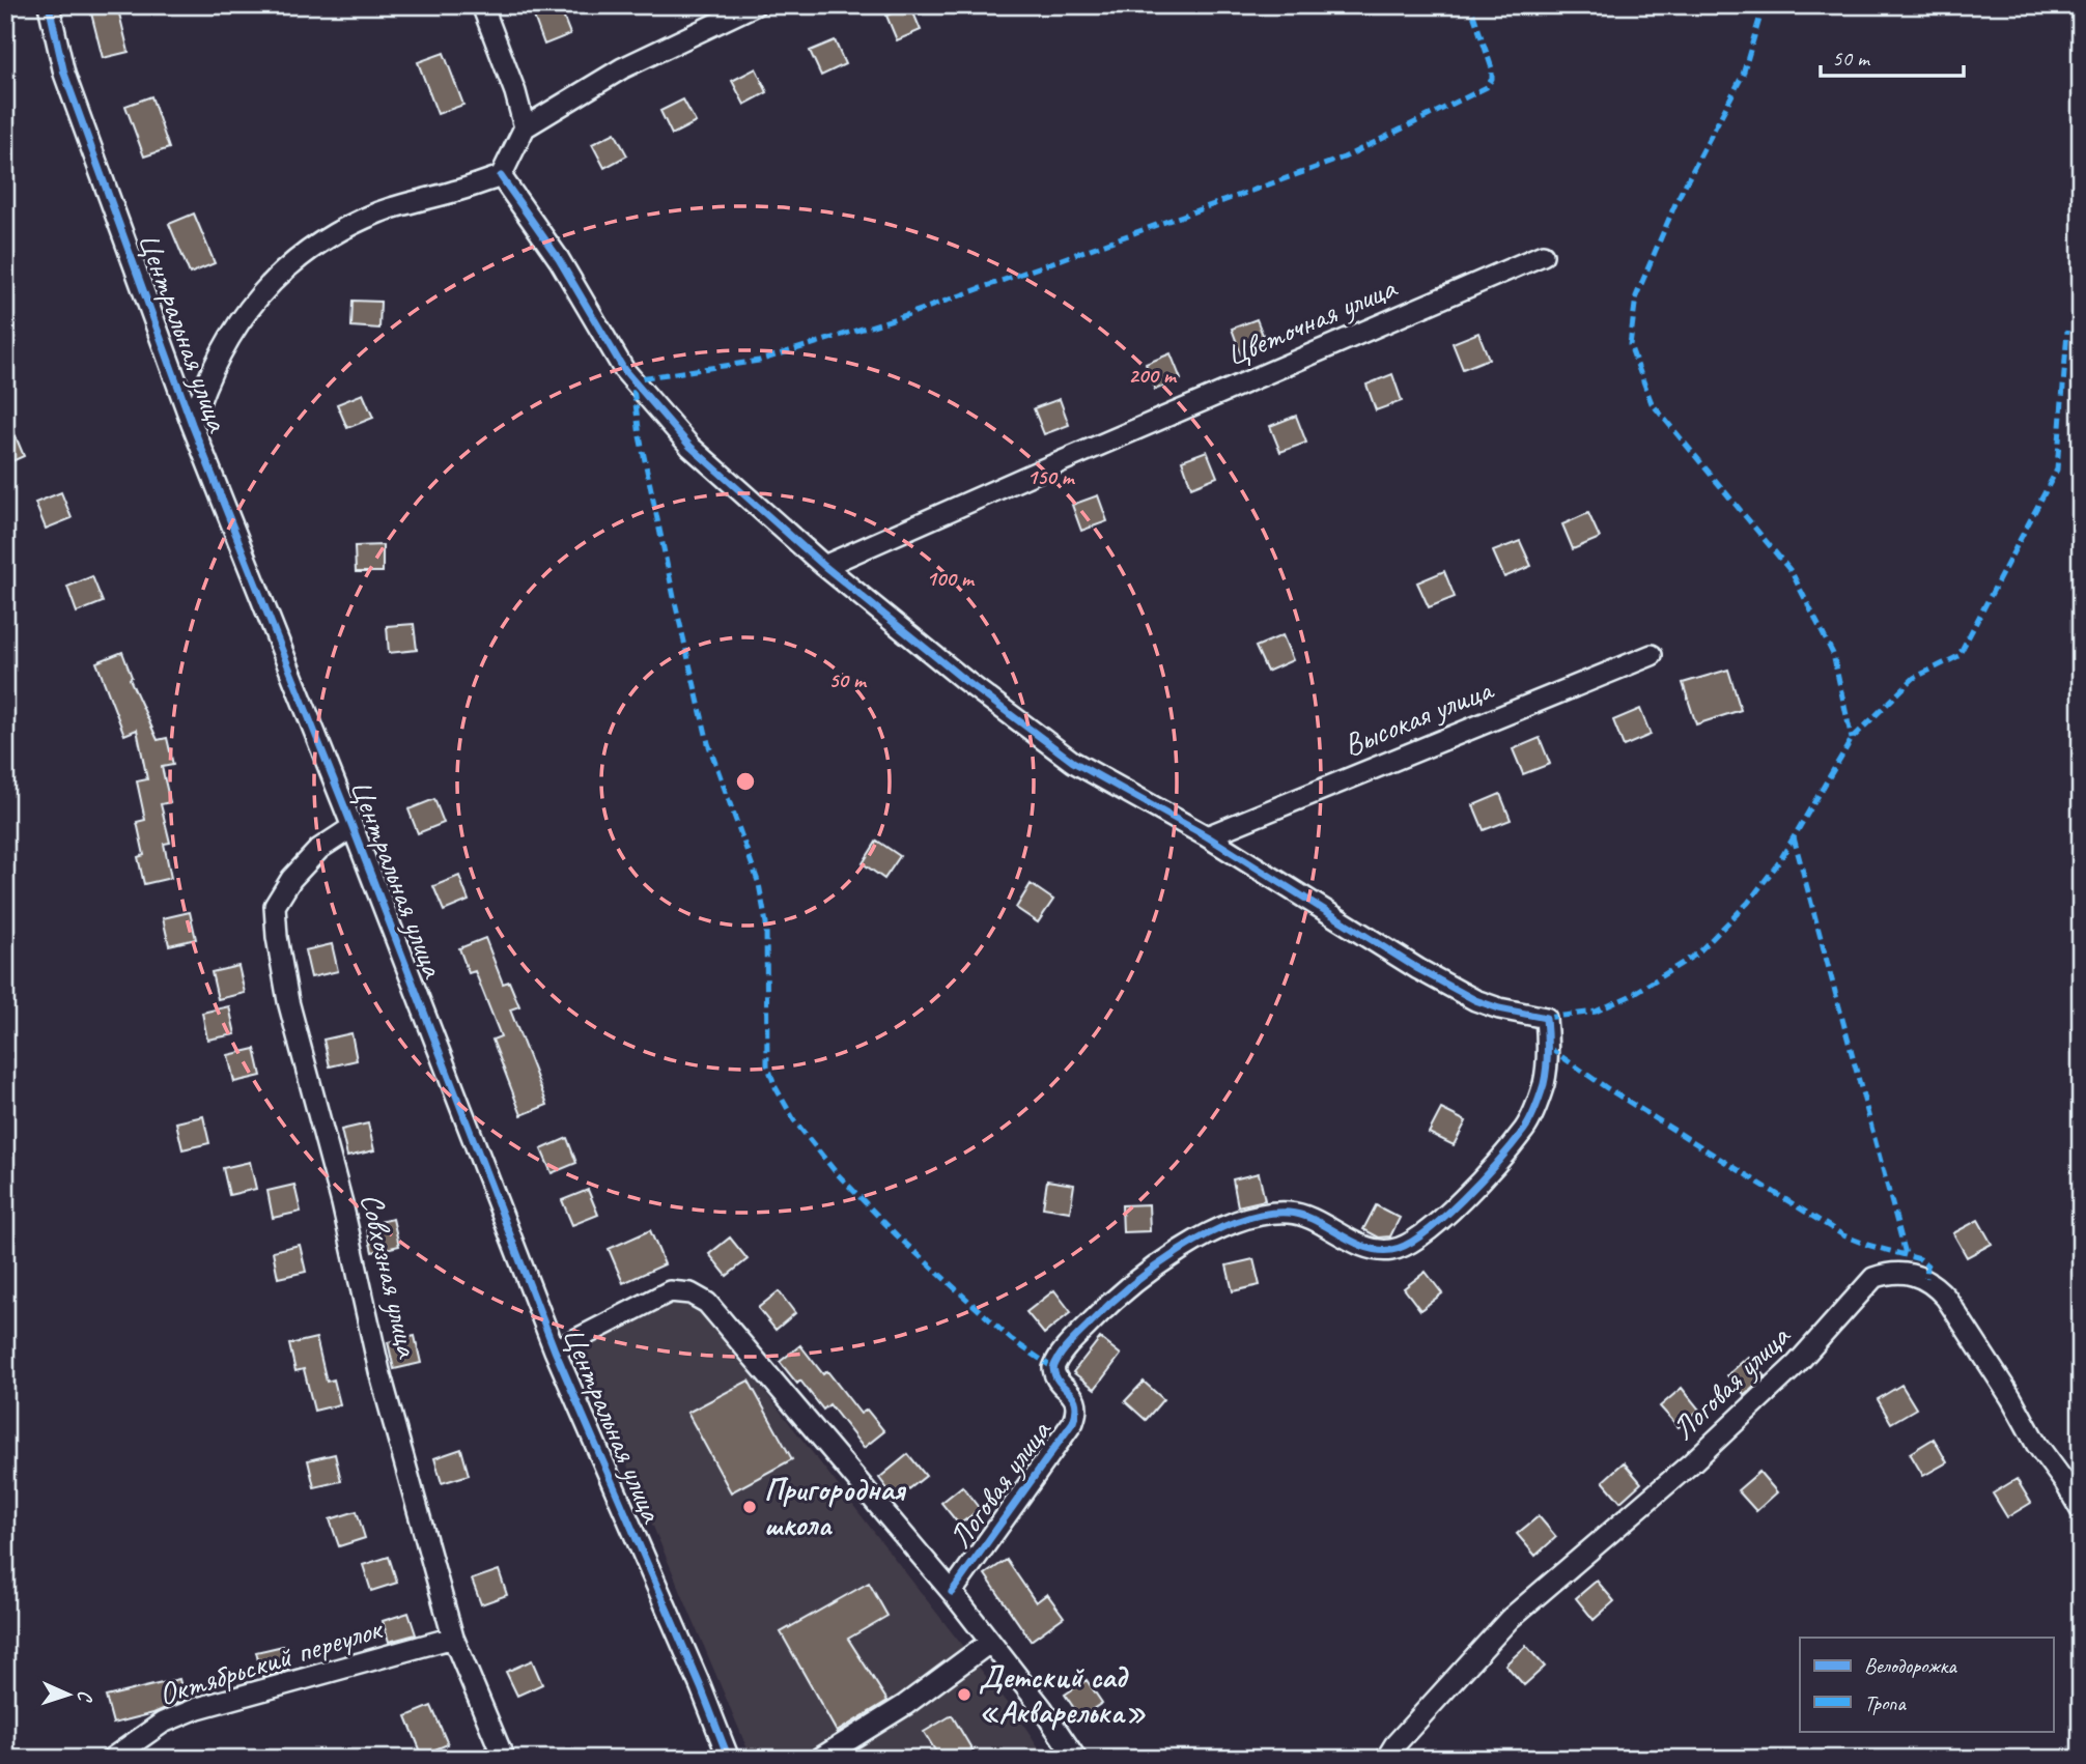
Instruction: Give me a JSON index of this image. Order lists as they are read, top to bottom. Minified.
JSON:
{"streets":{"street":["Цветочная улица","Центральная улица","Высокая улица","Совхозная улица","Логовая улица","Октябрьский переулок"]},"crossings":[["Центральная улица","Совхозная улица"],["Центральная улица","Логовая улица"],["Высокая улица","Логовая улица"],["Совхозная улица","Октябрьский переулок"]],"places":["Пригородная школа","Детский сад «Акварелька»"],"legend":["Велодорожка","Тропа"],"scale_bar":"50 m","north":"right","rings":["200 m","150 m","100 m","50 m"]}
